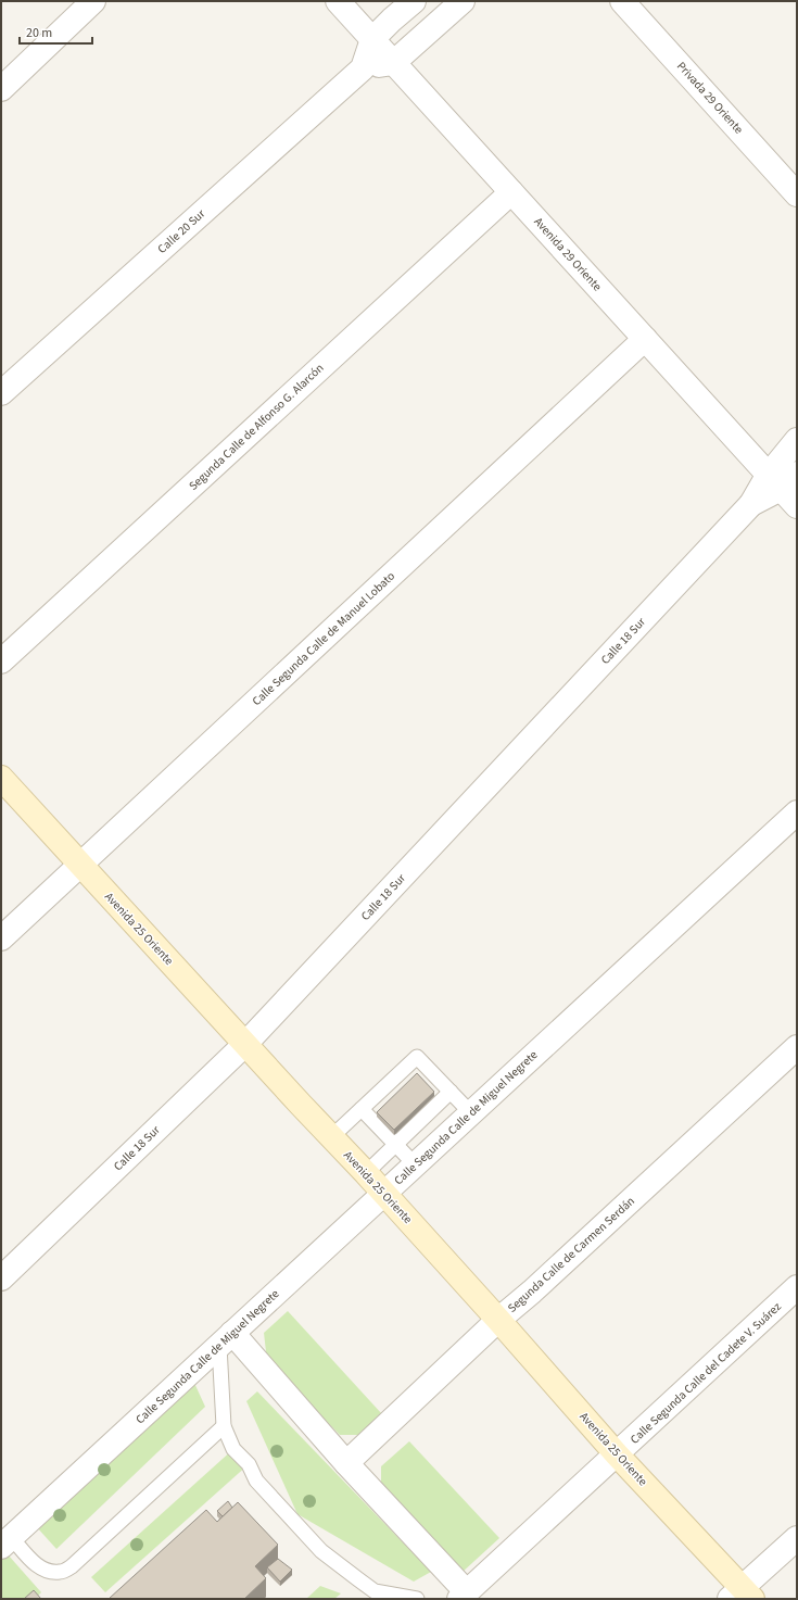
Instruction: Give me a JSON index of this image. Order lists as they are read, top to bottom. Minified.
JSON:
{"streets":{"main road":["Avenida 25 Oriente"],"street":["Privada 29 Oriente","Calle 20 Sur","Avenida 29 Oriente","Segunda Calle de Alfonso G. Alarcón","Calle Segunda Calle de Manuel Lobato","Calle 18 Sur","Calle Segunda Calle de Miguel Negrete","Segunda Calle de Carmen Serdán","Calle Segunda Calle del Cadete V. Suárez"]},"crossings":[["Calle 20 Sur","Avenida 29 Oriente"],["Avenida 29 Oriente","Segunda Calle de Alfonso G. Alarcón"],["Avenida 29 Oriente","Calle Segunda Calle de Manuel Lobato"],["Avenida 29 Oriente","Calle 18 Sur"],["Calle Segunda Calle de Manuel Lobato","Avenida 25 Oriente"],["Calle 18 Sur","Avenida 25 Oriente"],["Avenida 25 Oriente","Calle Segunda Calle de Miguel Negrete"],["Avenida 25 Oriente","Segunda Calle de Carmen Serdán"],["Avenida 25 Oriente","Calle Segunda Calle del Cadete V. Suárez"]],"scale_bar":"20 m"}
